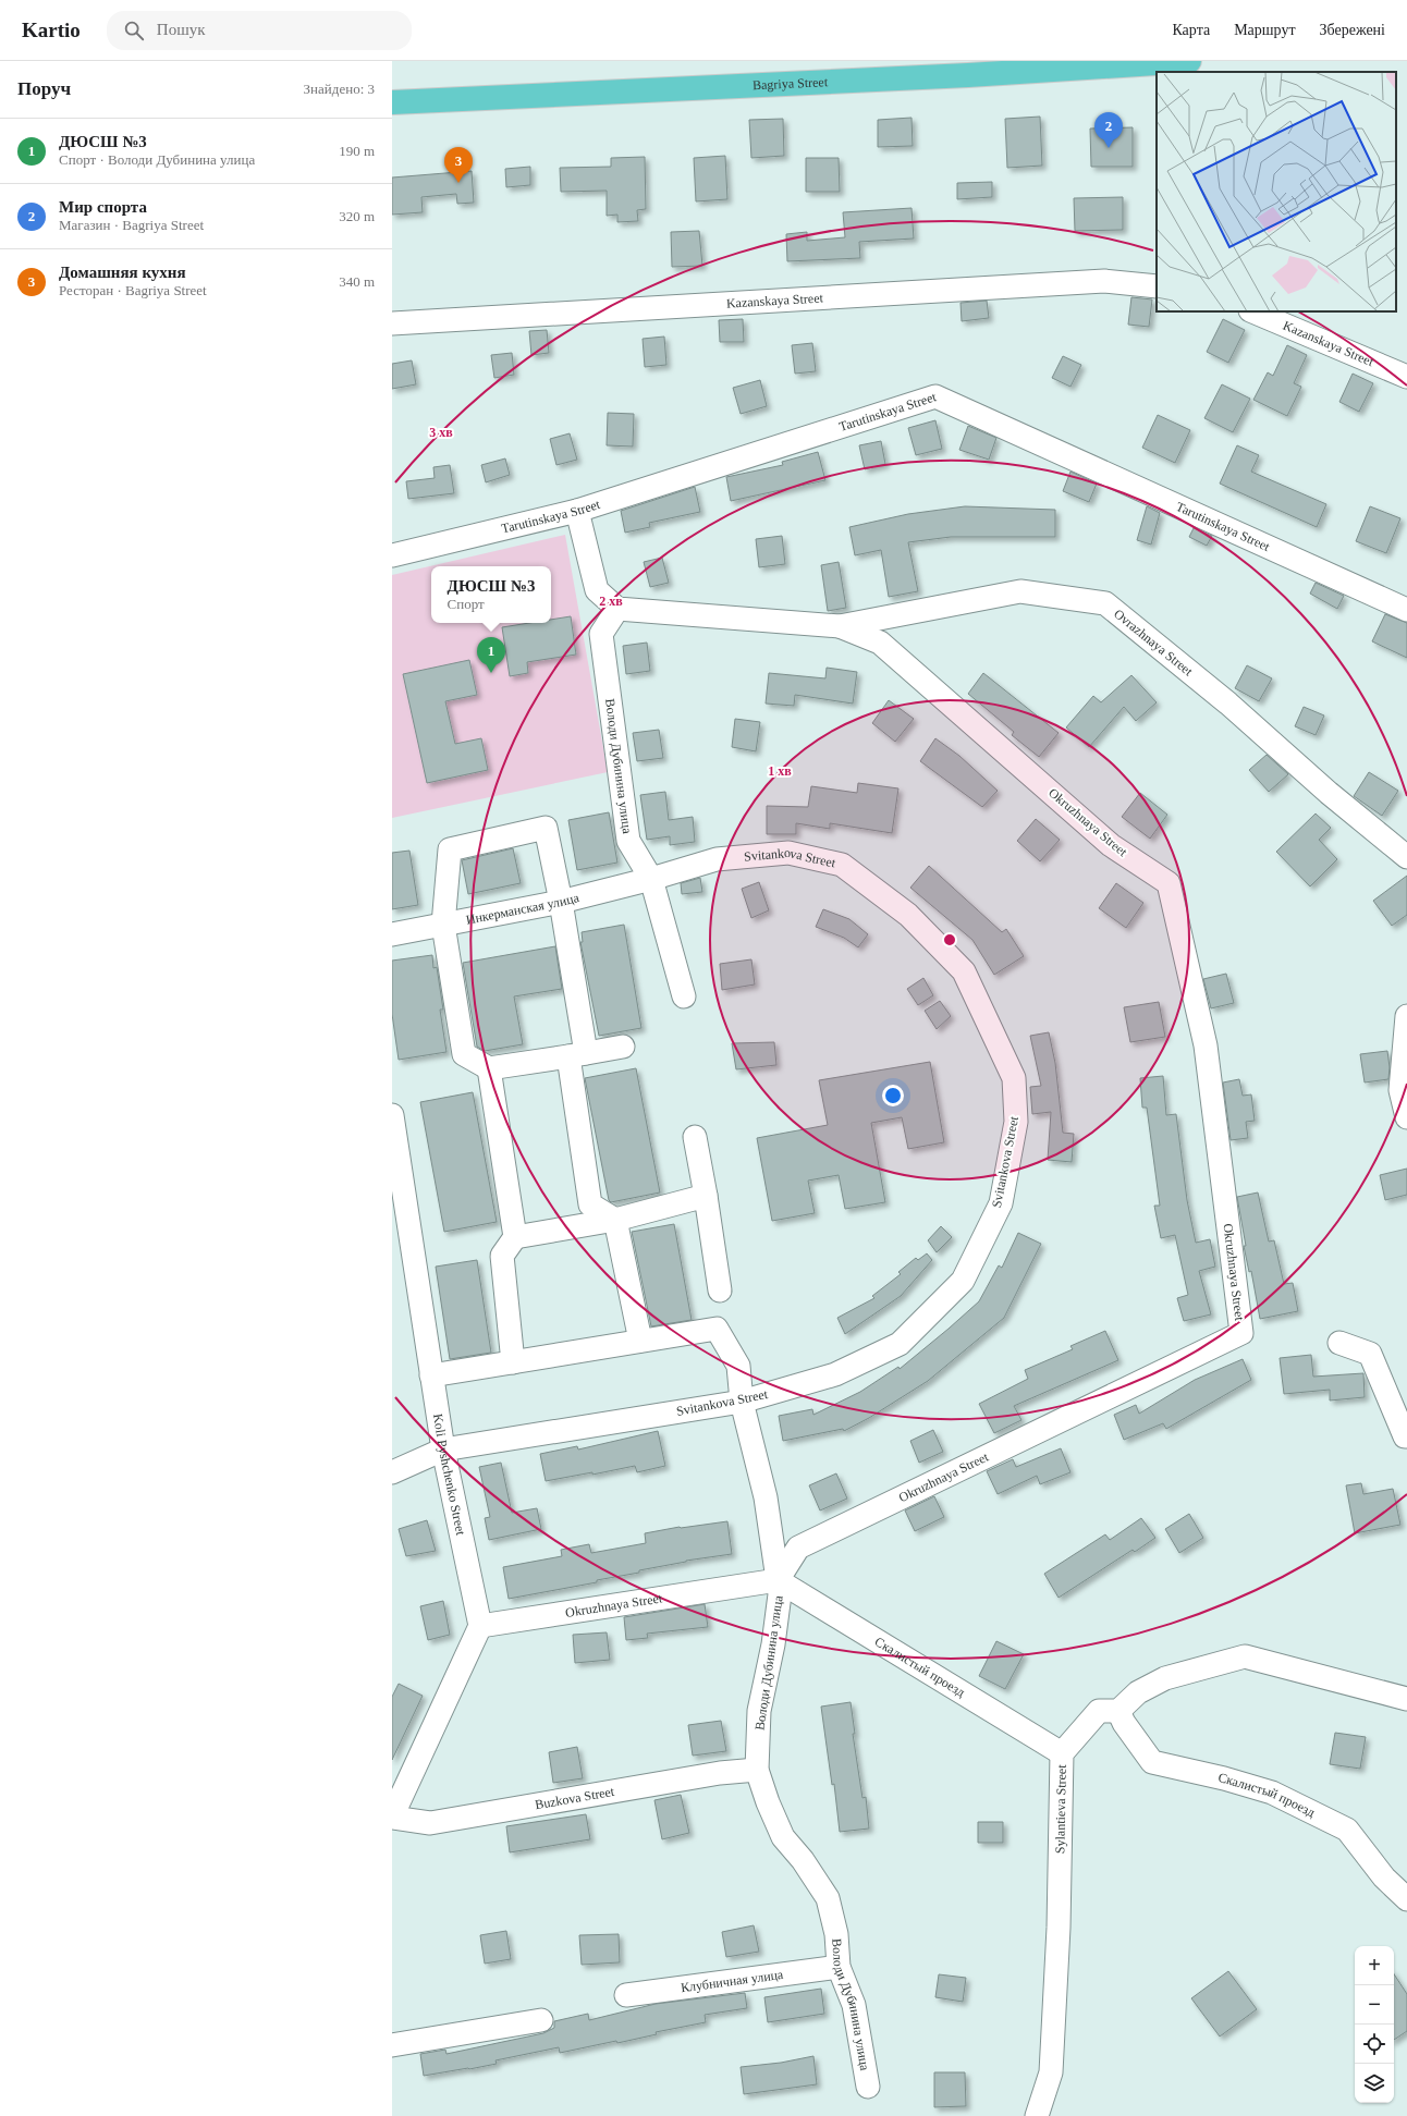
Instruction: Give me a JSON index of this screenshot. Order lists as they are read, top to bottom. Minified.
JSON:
{"streets":{"main road":["Bagriya Street"],"street":["Kazanskaya Street","Tarutinskaya Street","Ovrazhnaya Street","Володи Дубинина улица","Okruzhnaya Street","Svitankova Street","Инкерманская улица","Koli Pyshchenko Street","Скалистый проезд","Buzkova Street","Sylantieva Street","Клубничная улица"]},"crossings":[["Ovrazhnaya Street","Okruzhnaya Street"],["Володи Дубинина улица","Okruzhnaya Street"],["Володи Дубинина улица","Svitankova Street"],["Володи Дубинина улица","Инкерманская улица"],["Володи Дубинина улица","Скалистый проезд"],["Володи Дубинина улица","Buzkova Street"],["Володи Дубинина улица","Клубничная улица"],["Okruzhnaya Street","Koli Pyshchenko Street"],["Okruzhnaya Street","Скалистый проезд"],["Svitankova Street","Инкерманская улица"],["Svitankova Street","Koli Pyshchenko Street"],["Скалистый проезд","Sylantieva Street"]],"page":{"header":"Kartio","search":"Пошук","nav":["Карта","Маршрут","Збережені"],"heading":["Поруч","Знайдено: 3"],"pins":["2","3","1"],"list":[{"mark":"1","name":"ДЮСШ №3","note":"Спорт · Володи Дубинина улица","value":"190 m"},{"mark":"2","name":"Мир спорта","note":"Магазин · Bagriya Street","value":"320 m"},{"mark":"3","name":"Домашняя кухня","note":"Ресторан · Bagriya Street","value":"340 m"}],"popup":["ДЮСШ №3","Спорт"],"map_buttons":["+","−"]},"rings":["3 хв","2 хв","1 хв"]}
